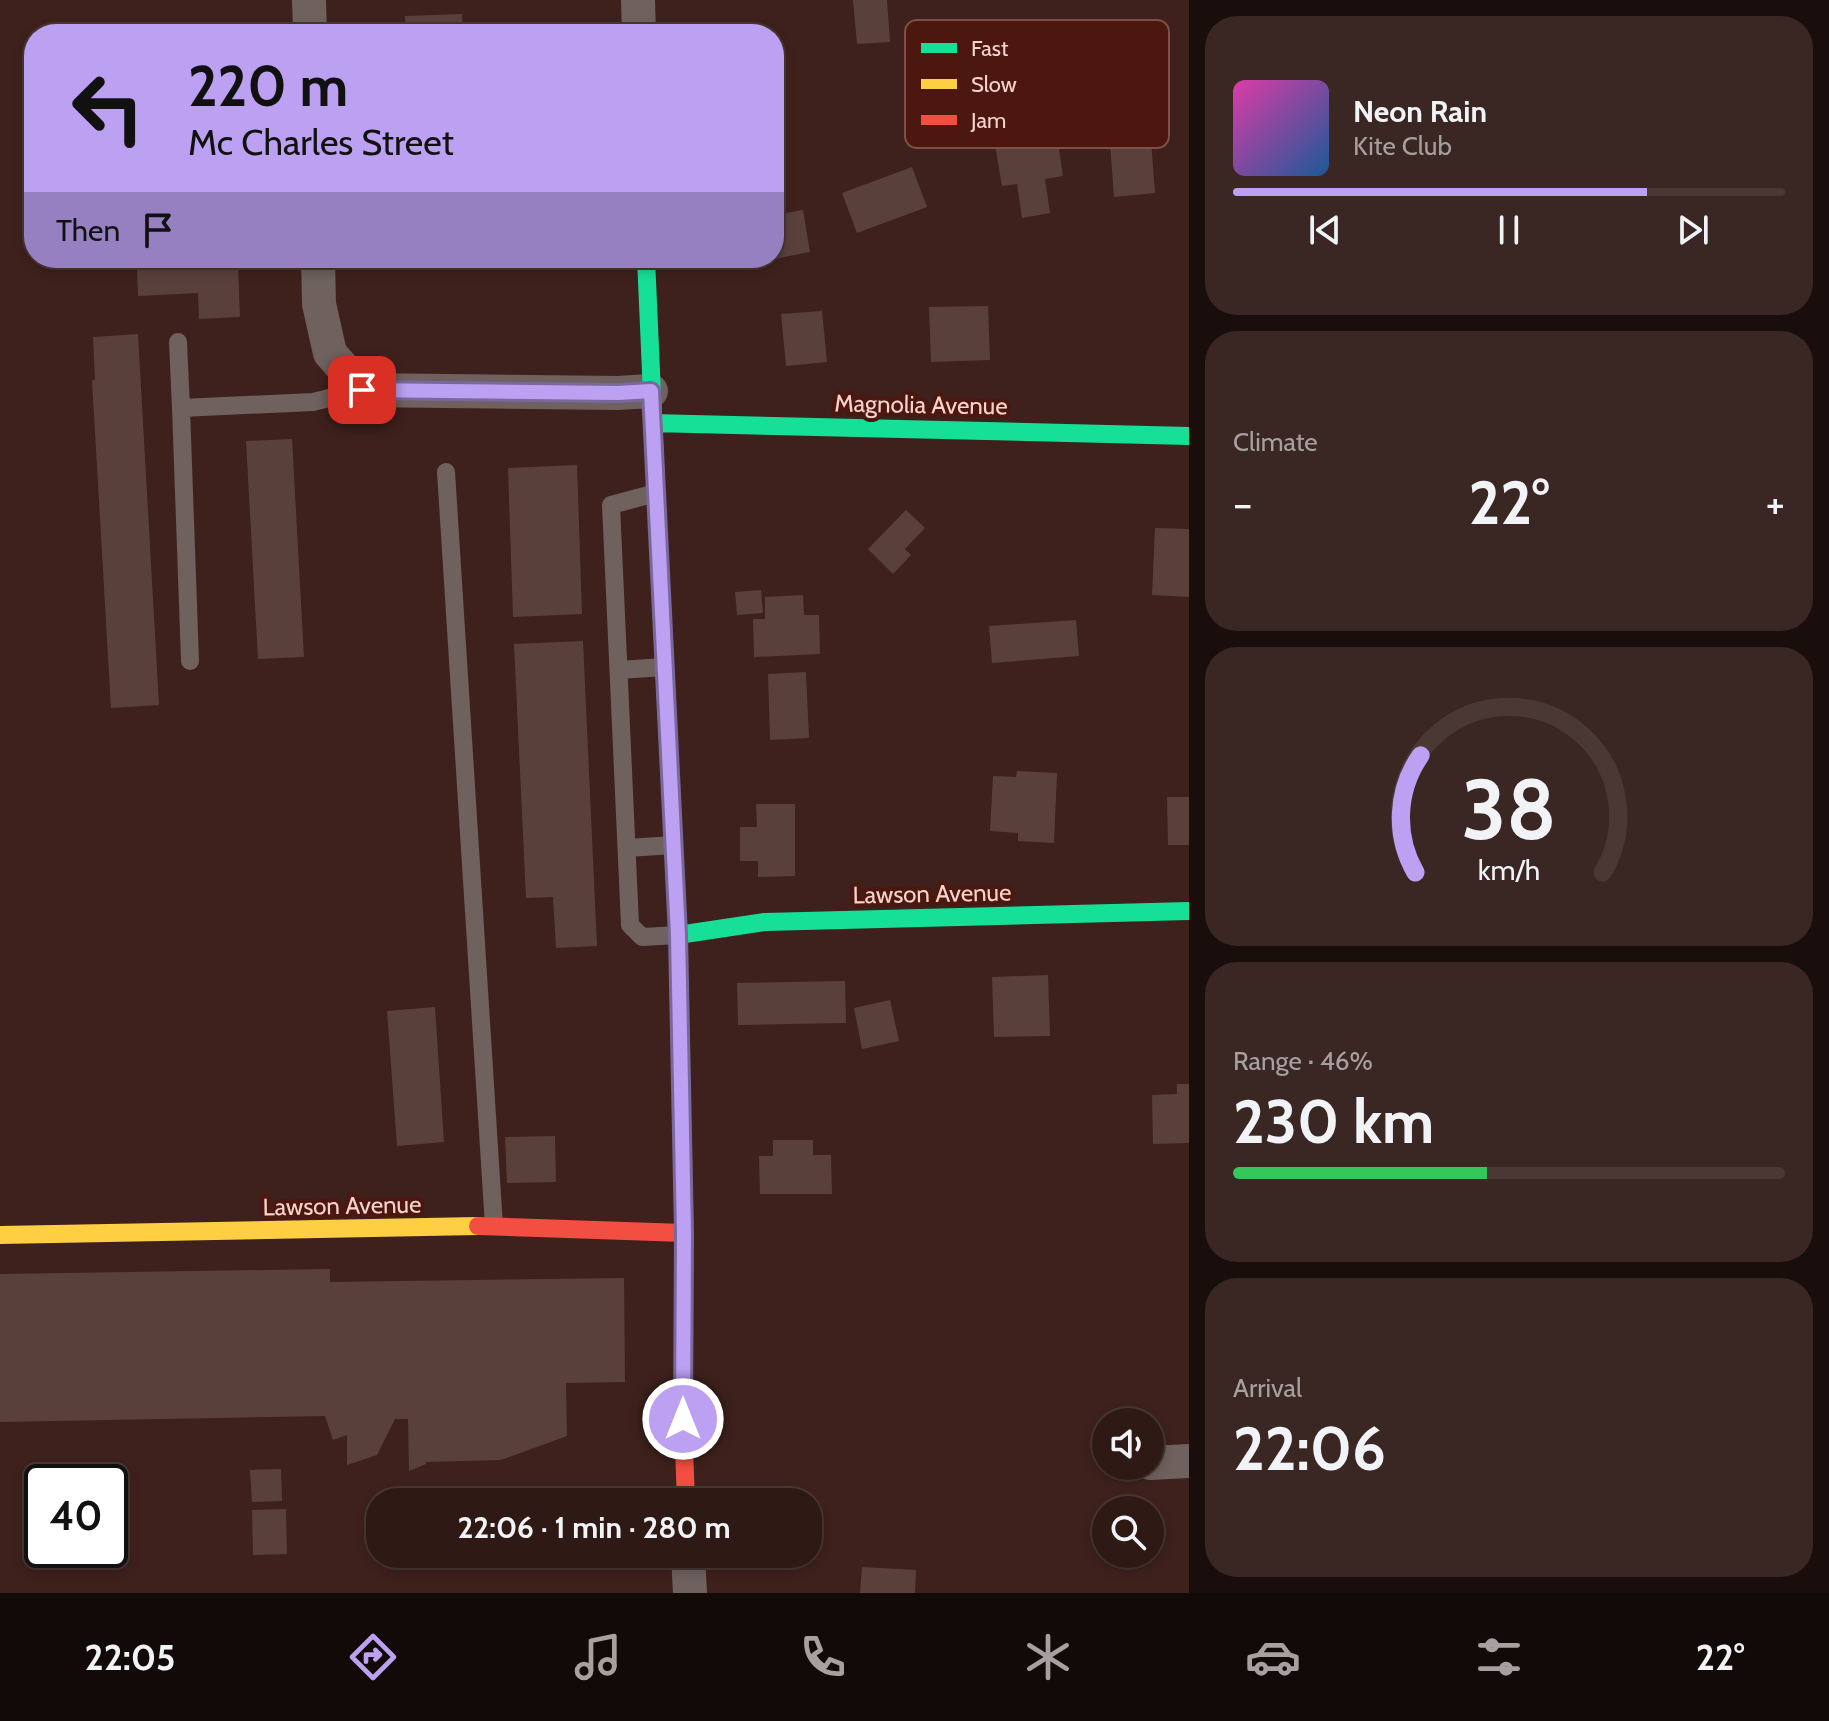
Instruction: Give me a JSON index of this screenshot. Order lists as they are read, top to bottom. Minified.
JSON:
{"streets":{"street":["Magnolia Avenue","Lawson Avenue"]},"legend":["Fast","Slow","Jam"],"page":{"turn":["220 m","Mc Charles Street"],"song":["Neon Rain","Kite Club"],"then":"Then","tile":["Climate",["Range · 46%","230 km"],["Arrival","22:06"]],"heat":["−","22°","+"],"limit":"40","trip":"22:06 · 1 min · 280 m","tabs":["22:05","22°"],"gauge":["38","km/h"]}}
